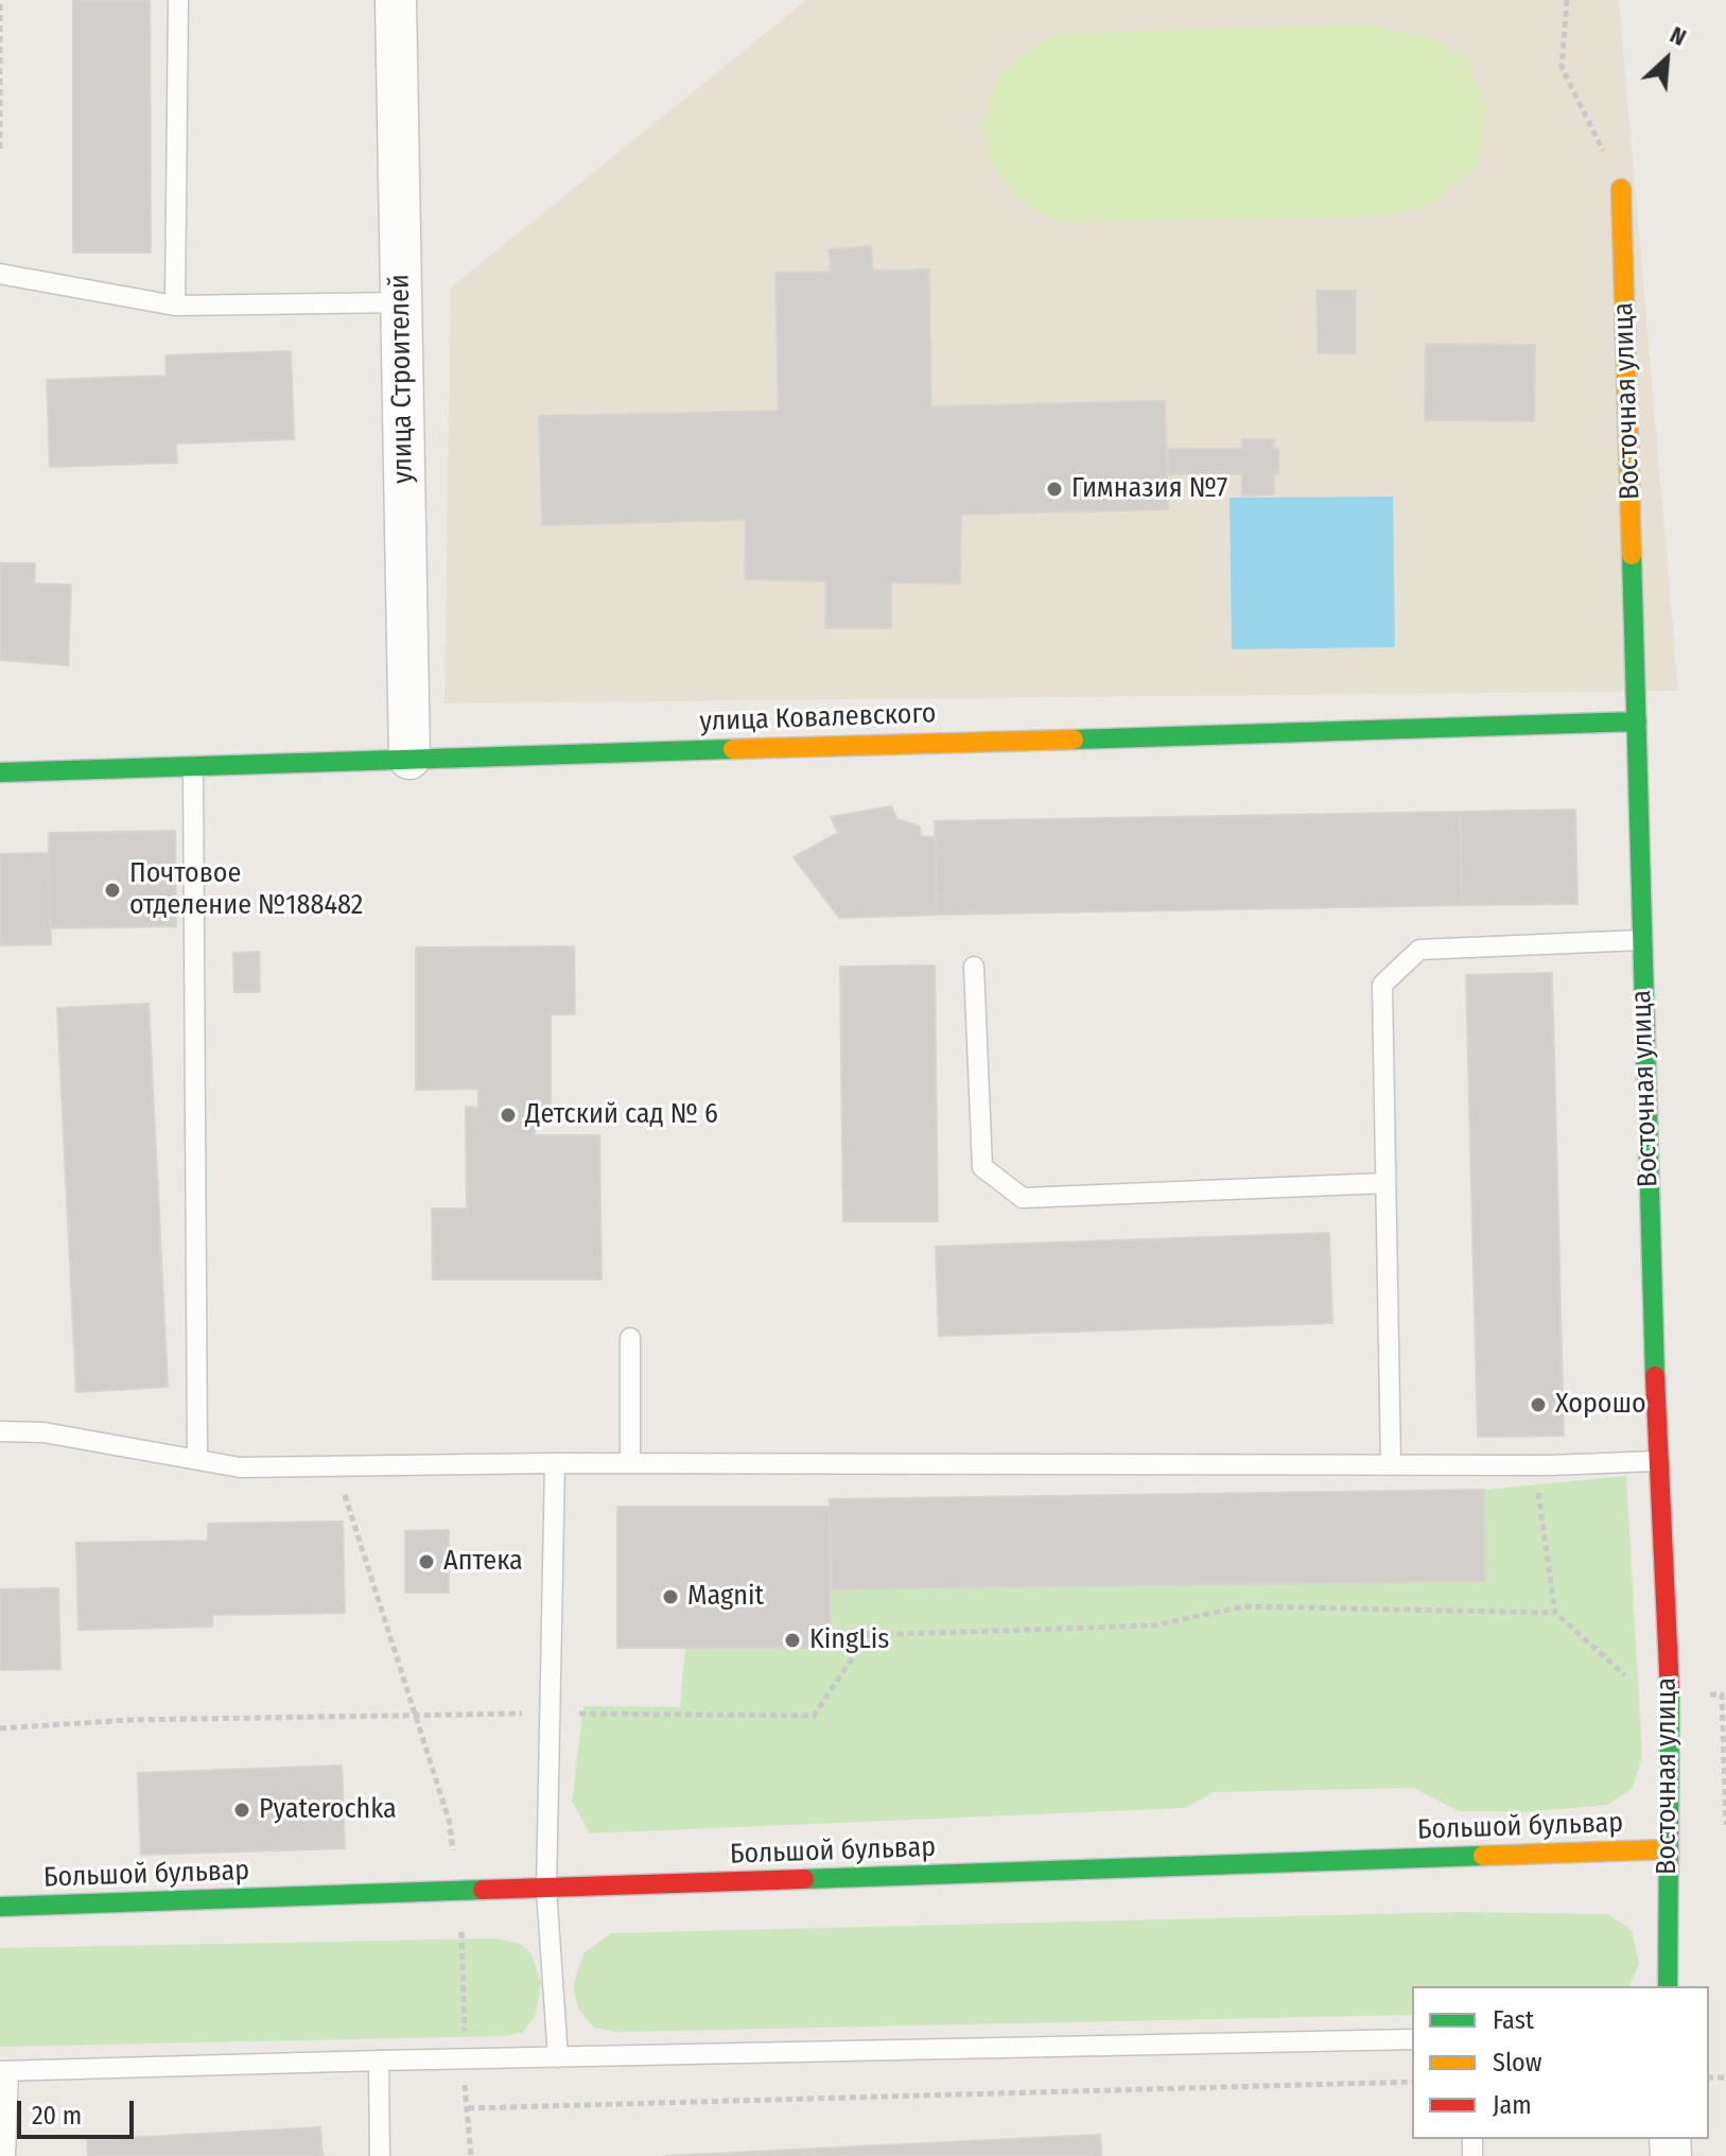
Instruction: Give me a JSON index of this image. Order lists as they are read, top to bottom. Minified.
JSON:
{"streets":{"street":["улица Строителей","Восточная улица","улица Ковалевского","Большой бульвар"]},"crossings":[["улица Строителей","улица Ковалевского"],["Восточная улица","улица Ковалевского"],["Восточная улица","Большой бульвар"]],"places":["Гимназия №7","Почтовое отделение №188482","Детский сад № 6","Хорошо","Аптека","Magnit","KingLis","Pyaterochka"],"legend":["Fast","Slow","Jam"],"scale_bar":"20 m","north":"top right"}
